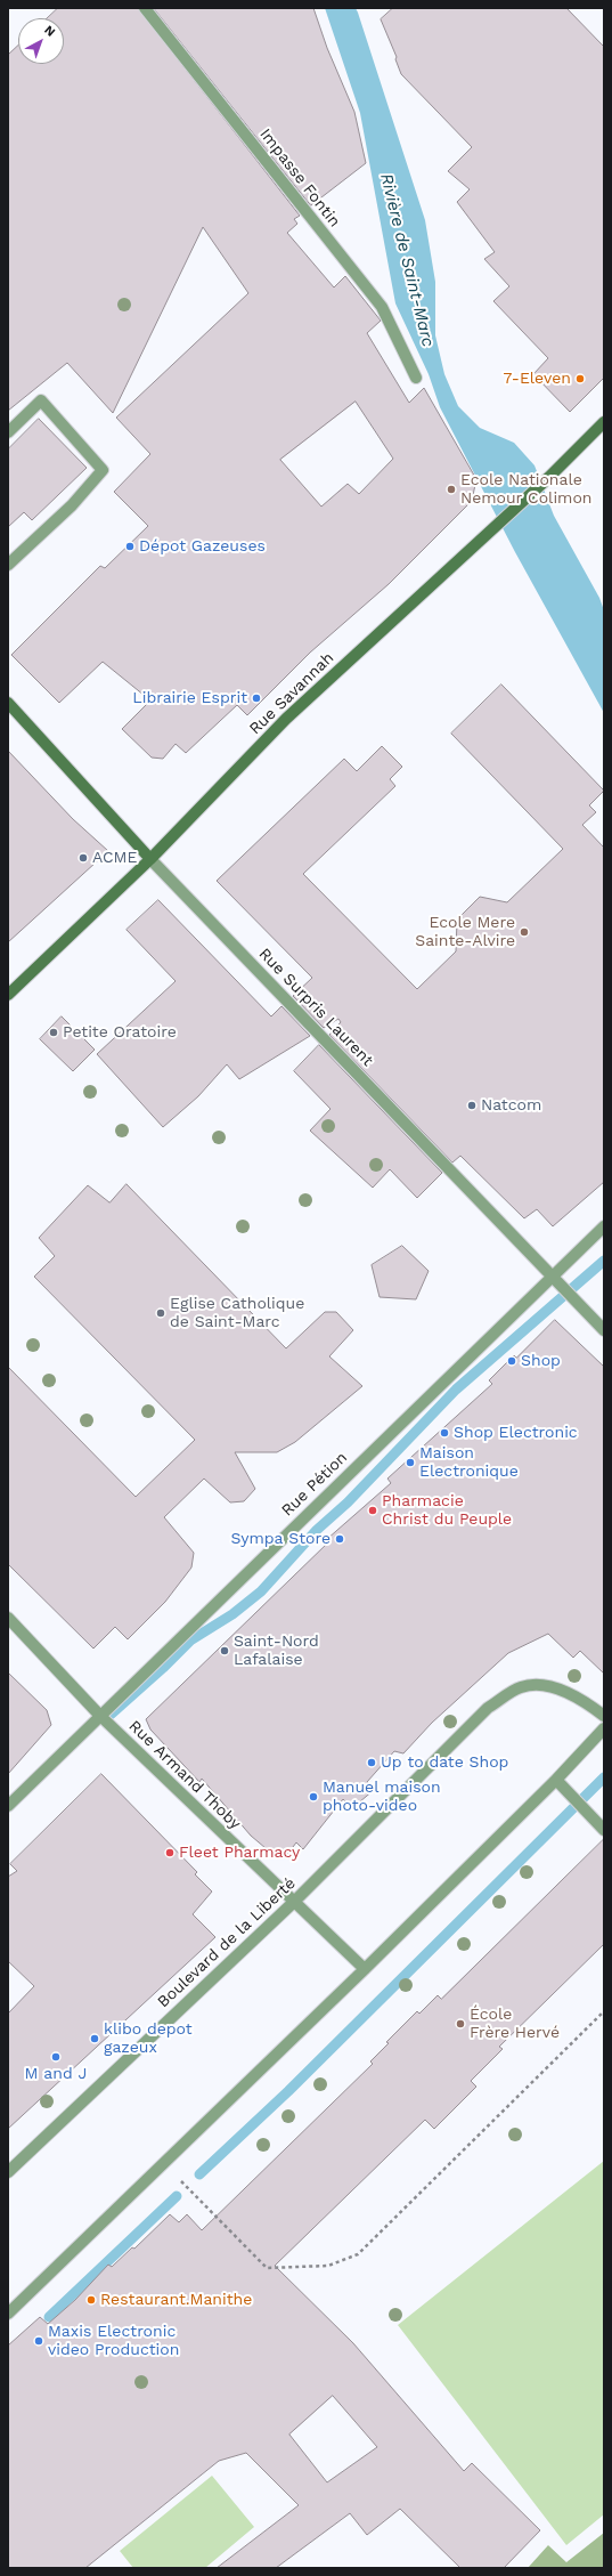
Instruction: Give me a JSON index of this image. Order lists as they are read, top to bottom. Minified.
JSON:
{"streets":{"street":["Impasse Fontin","Rue Savannah","Rue Surpris Laurent","Rue Pétion","Rue Armand Thoby","Boulevard de la Liberté"]},"crossings":[["Rue Savannah","Rue Surpris Laurent"],["Rue Surpris Laurent","Rue Pétion"],["Rue Pétion","Rue Armand Thoby"],["Rue Armand Thoby","Boulevard de la Liberté"]],"water":["Rivière de Saint-Marc"],"places":["7-Eleven","Ecole Nationale Nemour Colimon","Dépot Gazeuses","Librairie Esprit","ACME","Ecole Mere Sainte-Alvire","Petite Oratoire","Natcom","Eglise Catholique de Saint-Marc","Shop","Shop Electronic","Maison Electronique","Pharmacie Christ du Peuple","Sympa Store","Saint-Nord Lafalaise","Up to date Shop","Manuel maison photo-video","Fleet Pharmacy","École Frère Hervé","klibo depot gazeux","M and J","Restaurant.Manithe","Maxis Electronic video Production"],"north":"top right"}
